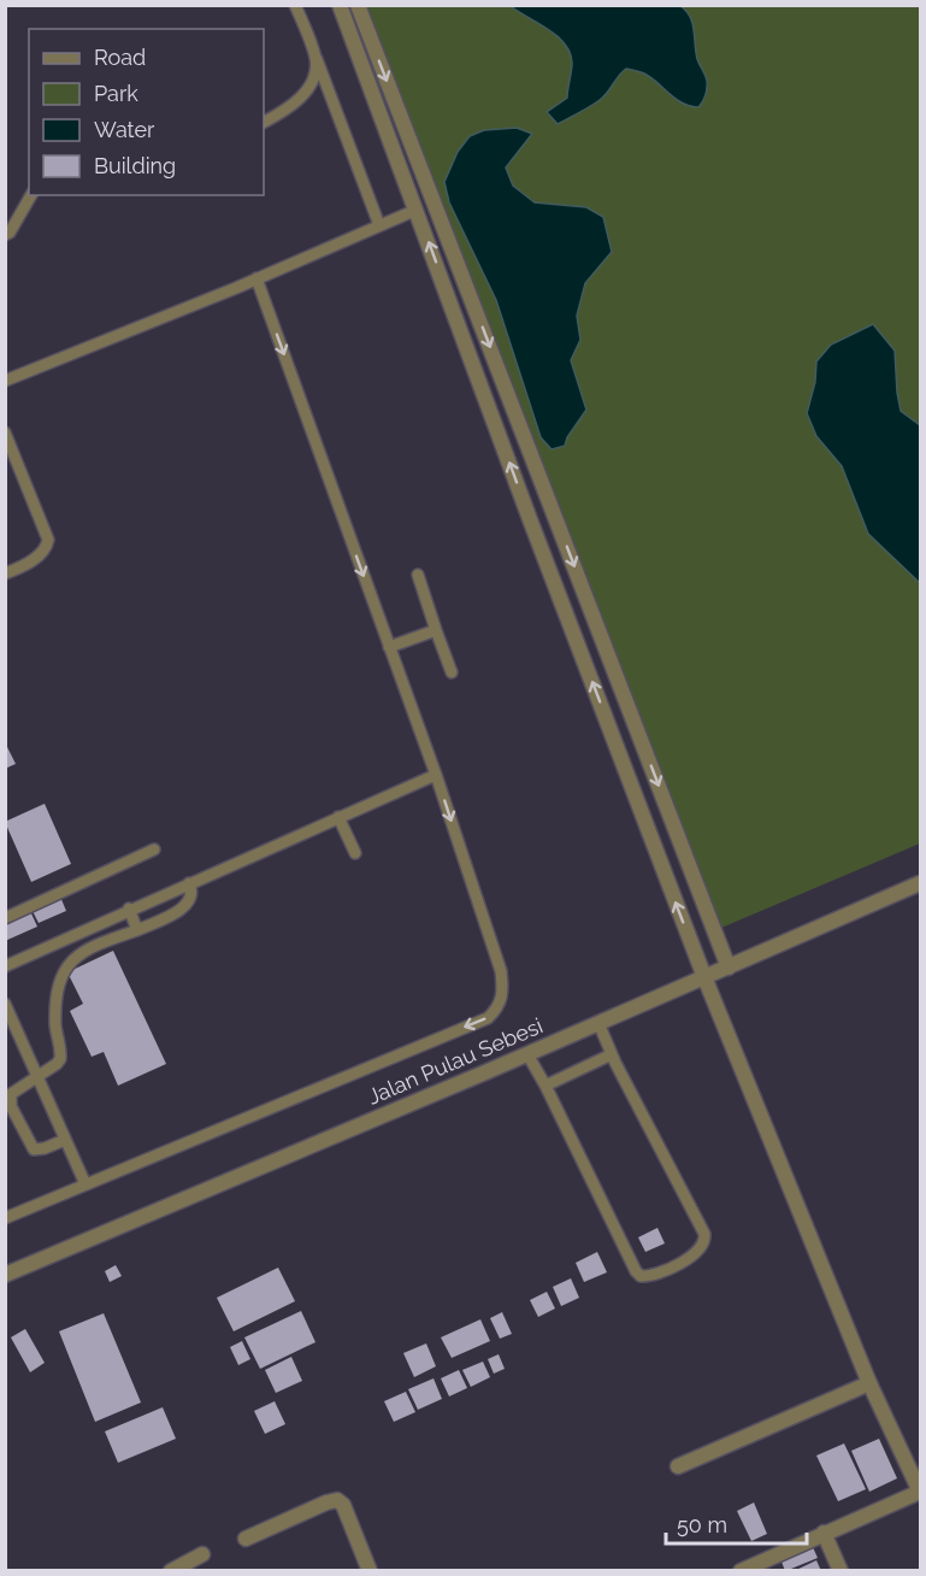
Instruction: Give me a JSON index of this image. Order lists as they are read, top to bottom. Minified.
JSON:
{"streets":{"street":["Jalan Pulau Sebesi"]},"legend":["Road","Park","Water","Building"],"scale_bar":"50 m"}
